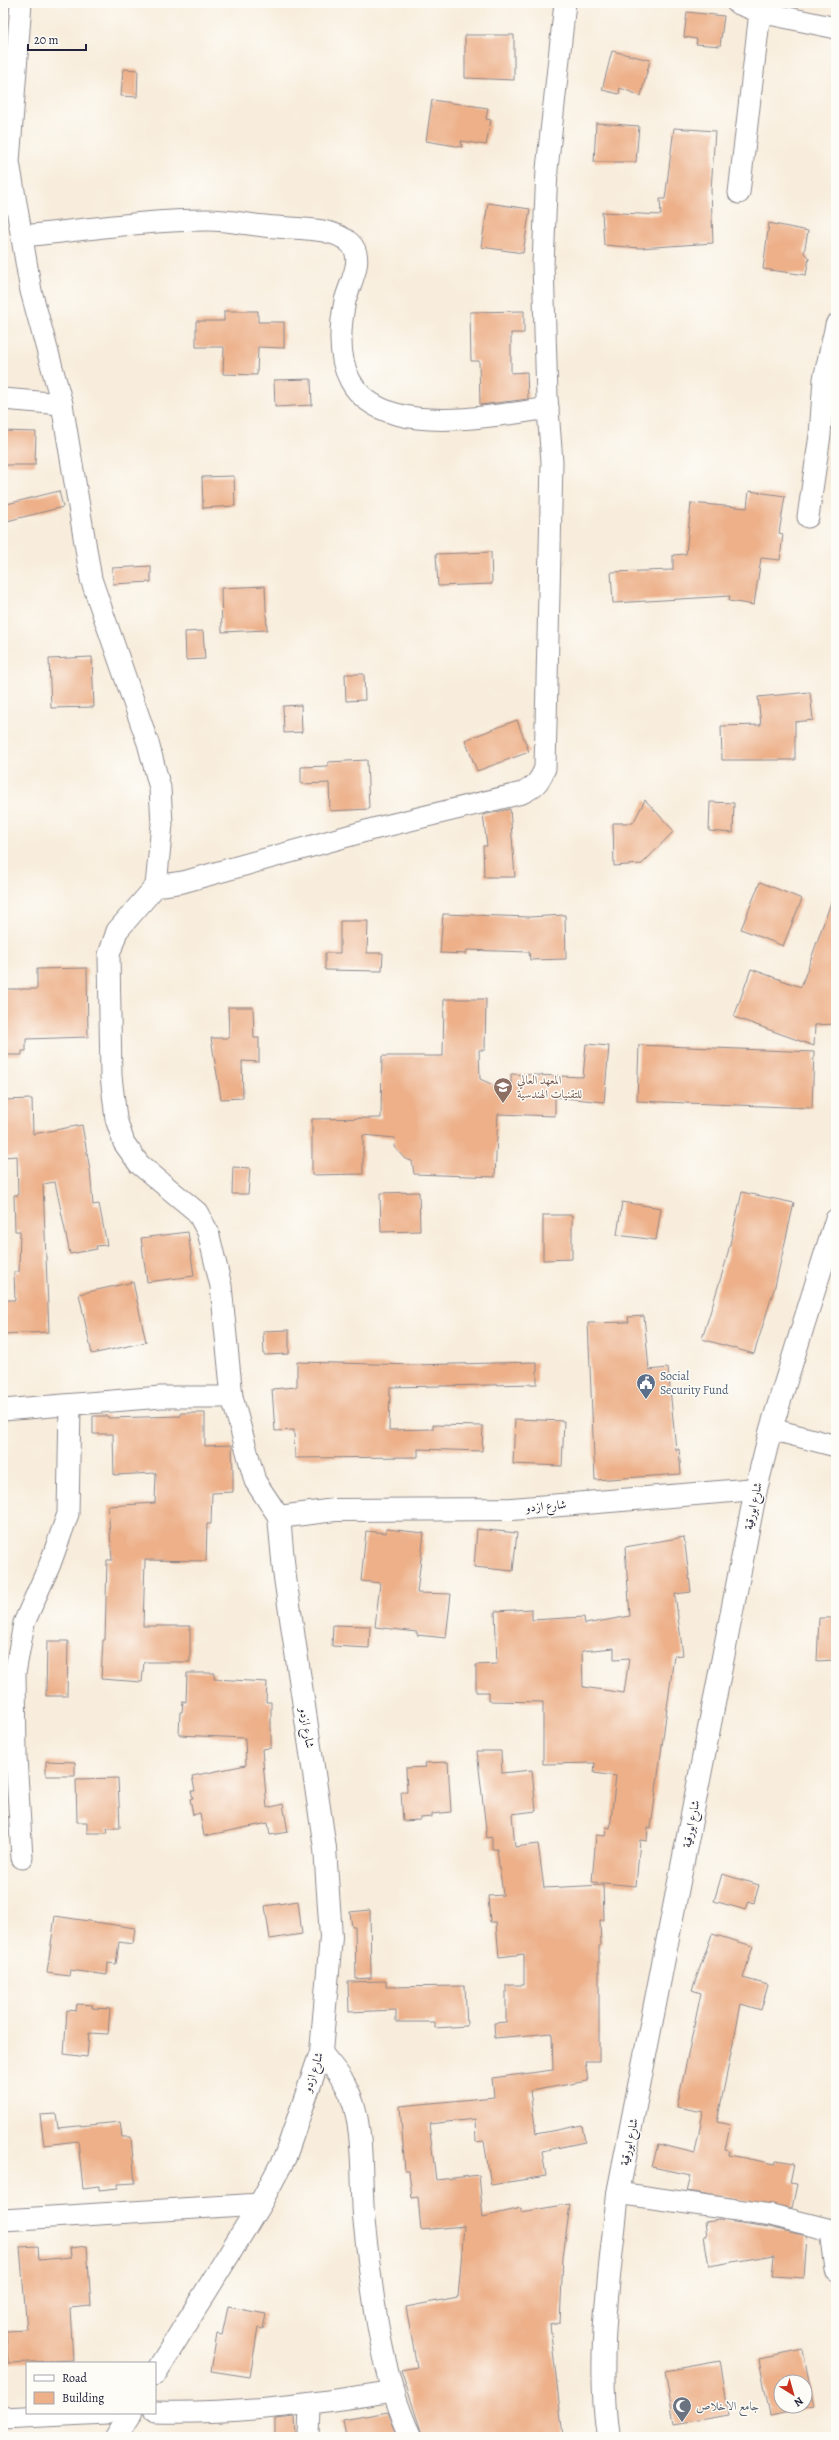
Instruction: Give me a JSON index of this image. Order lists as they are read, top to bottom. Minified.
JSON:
{"streets":{"main road":["شارع ازدو","شارع ابورقية"]},"crossings":[["شارع ازدو","شارع ابورقية"]],"places":{"school or university":["المعهد العالي للتقنيات الهندسية"],"public building":["Social Security Fund"],"mosque":["جامع الاخلاص"]},"legend":["Road","Building"],"scale_bar":"20 m","north":"bottom right"}
